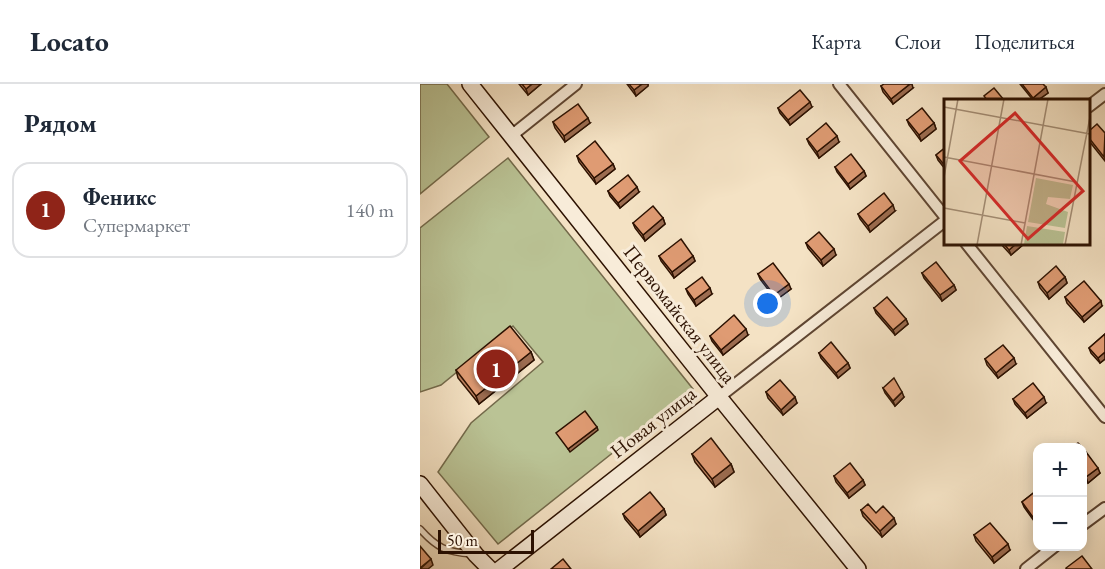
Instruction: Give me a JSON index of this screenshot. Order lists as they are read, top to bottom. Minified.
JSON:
{"streets":{"street":["Первомайская улица","Новая улица"]},"crossings":[["Первомайская улица","Новая улица"]],"scale_bar":"50 m","page":{"header":"Locato","nav":["Карта","Слои","Поделиться"],"heading":"Рядом","list":[{"mark":"1","name":"Феникс","note":"Супермаркет","value":"140 m"}],"pins":"1","map_buttons":["+","−"],"scale":"50 m"}}
